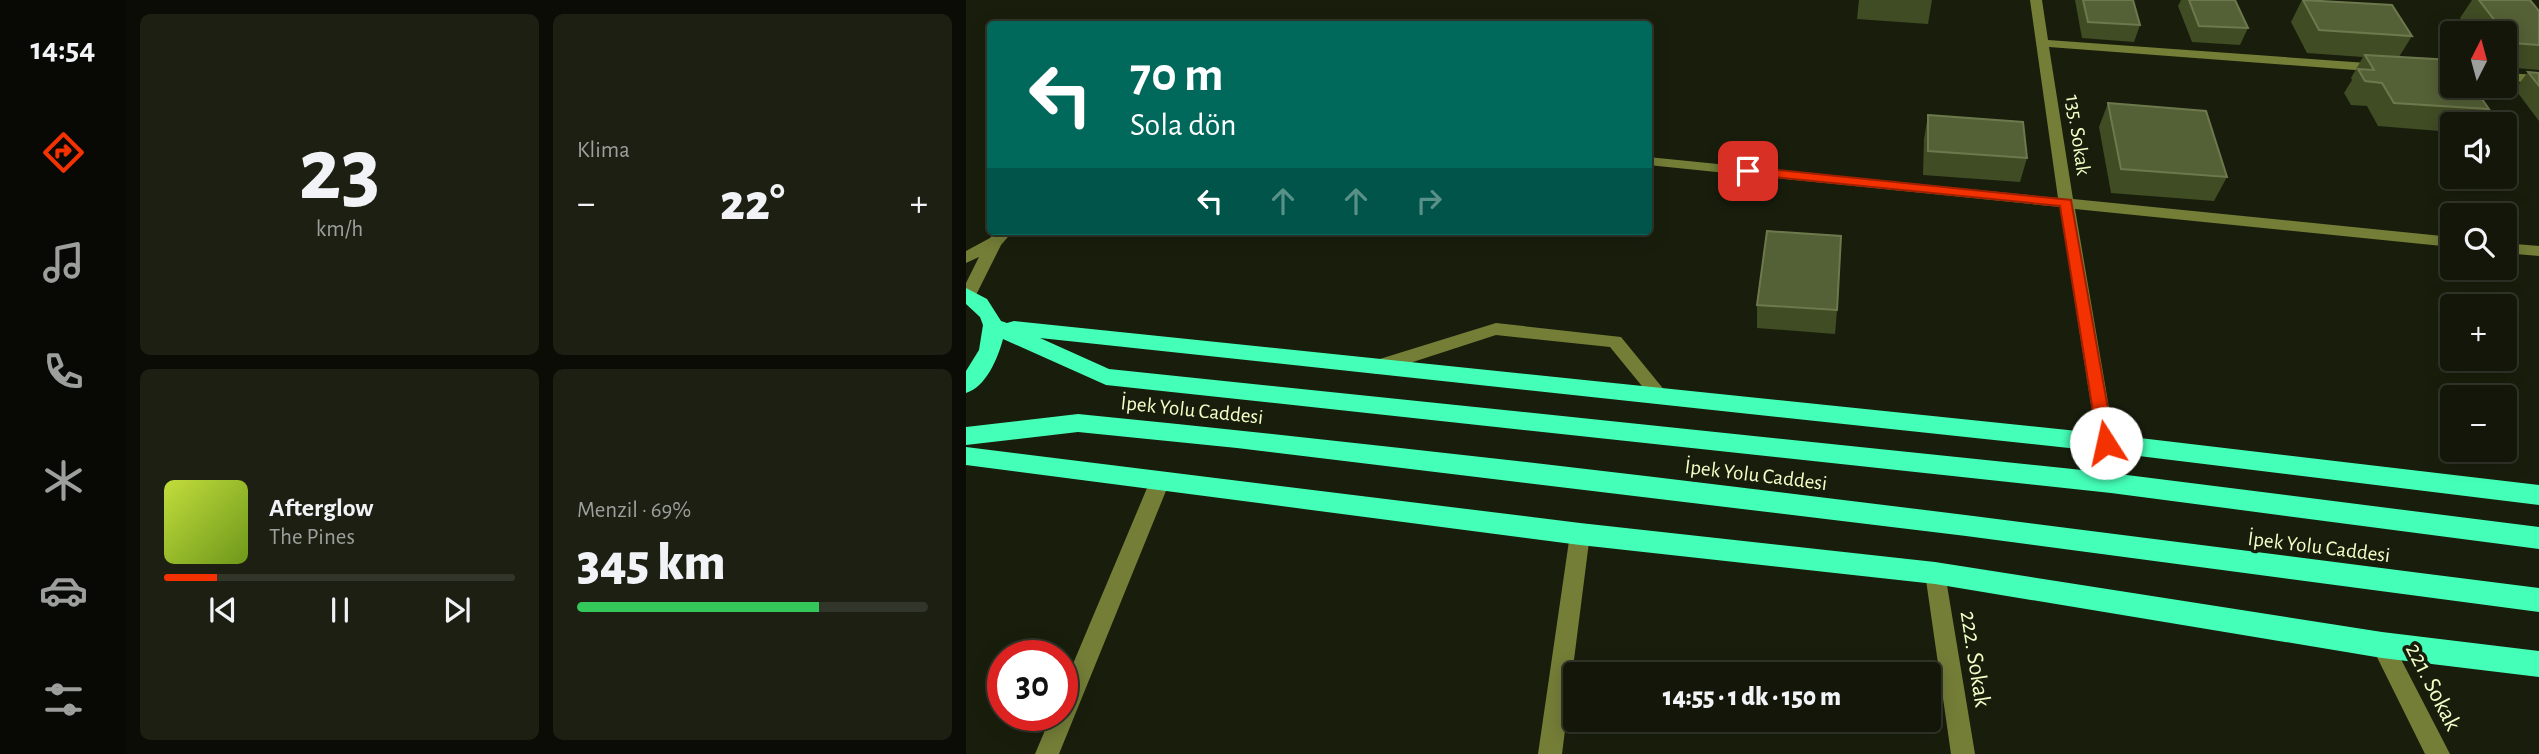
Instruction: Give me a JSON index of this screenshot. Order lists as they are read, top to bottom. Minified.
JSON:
{"streets":{"highway":["İpek Yolu Caddesi"],"street":["135. Sokak","222. Sokak","221. Sokak"]},"north":"top","page":{"tabs":"14:54","tile":[["23","km/h"],"Klima",["Menzil · 69%","345 km"]],"map_buttons":["+","−"],"turn":["70 m","Sola dön"],"heat":["−","22°","+"],"song":["Afterglow","The Pines"],"limit":"30","trip":"14:55 · 1 dk · 150 m"}}
